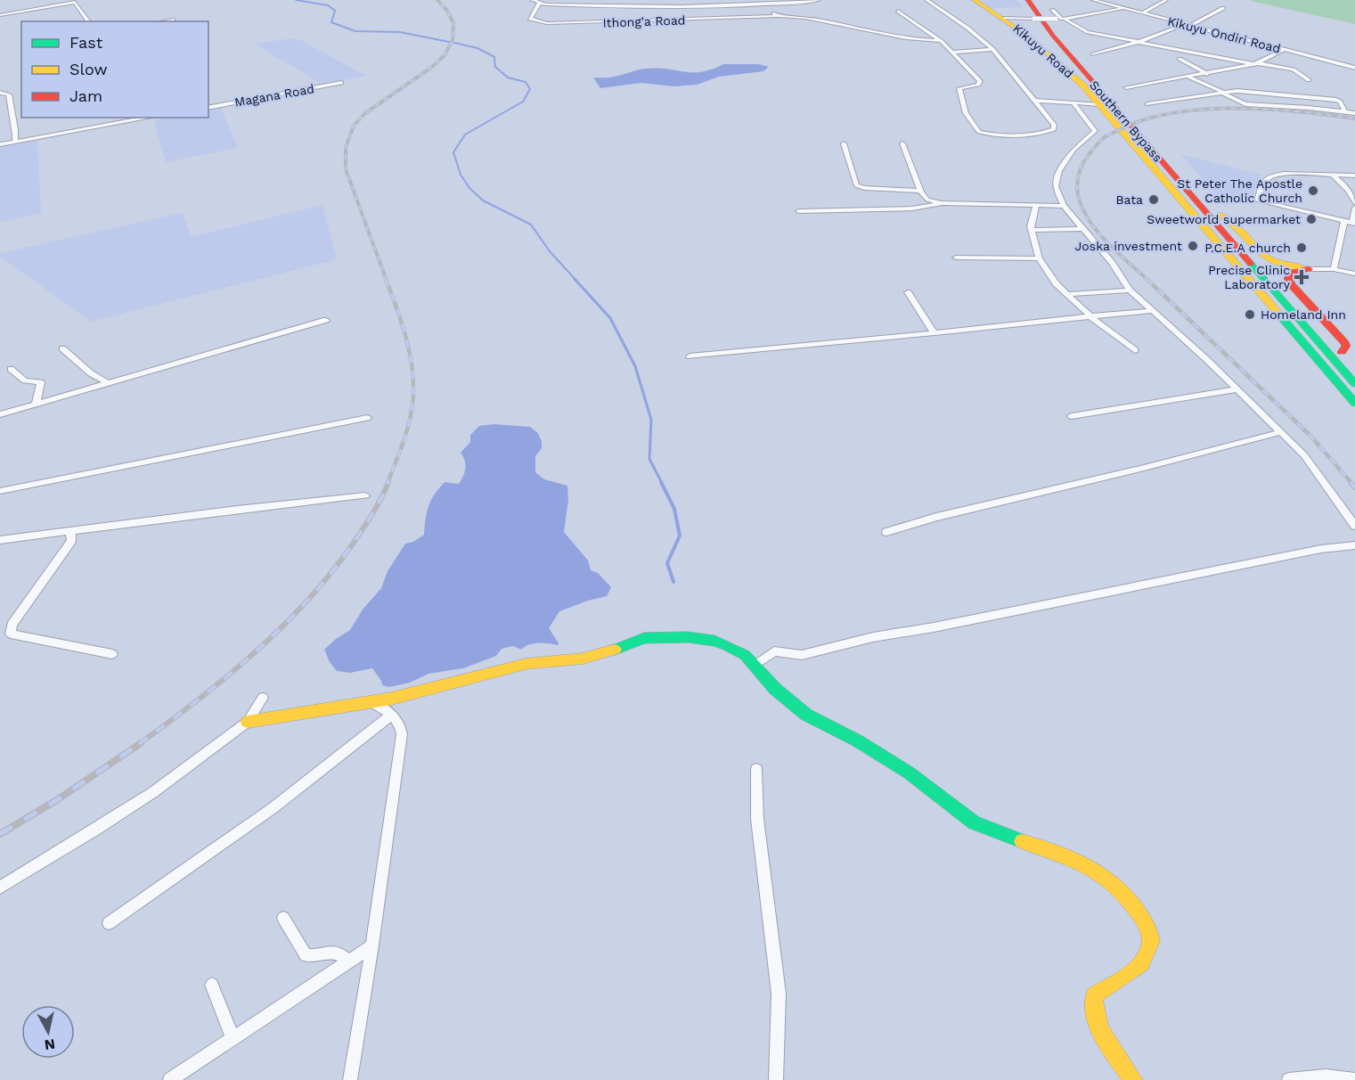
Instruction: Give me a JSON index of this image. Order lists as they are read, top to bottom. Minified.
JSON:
{"streets":{"main road":["Kikuyu Road","Southern Bypass"],"street":["Ithong'a Road","Kikuyu Ondiri Road","Magana Road"]},"places":{"other":["St Peter The Apostle Catholic Church","Bata","Sweetworld supermarket","Joska investment","P.C.E.A church","Homeland Inn"],"health":["Precise Clinic Laboratory"]},"legend":["Fast","Slow","Jam"],"north":"bottom"}
